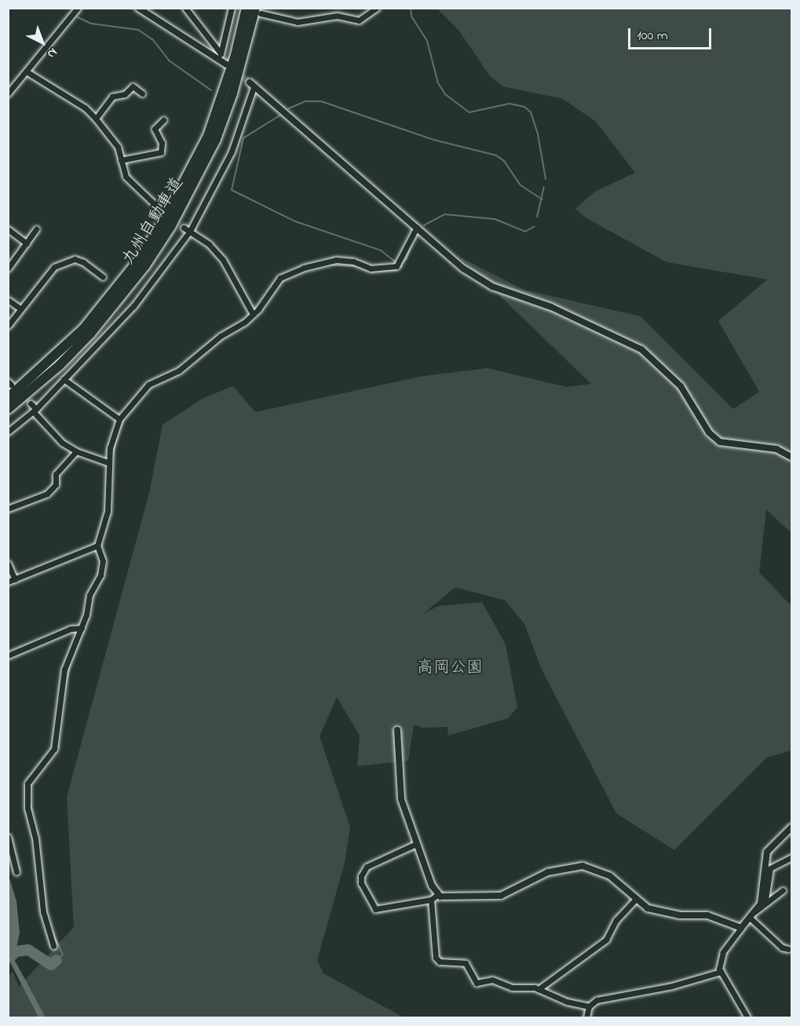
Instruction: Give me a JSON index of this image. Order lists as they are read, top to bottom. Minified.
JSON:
{"streets":{"highway":["九州自動車道"]},"parks":["高岡公園"],"scale_bar":"100 m","north":"bottom right"}
